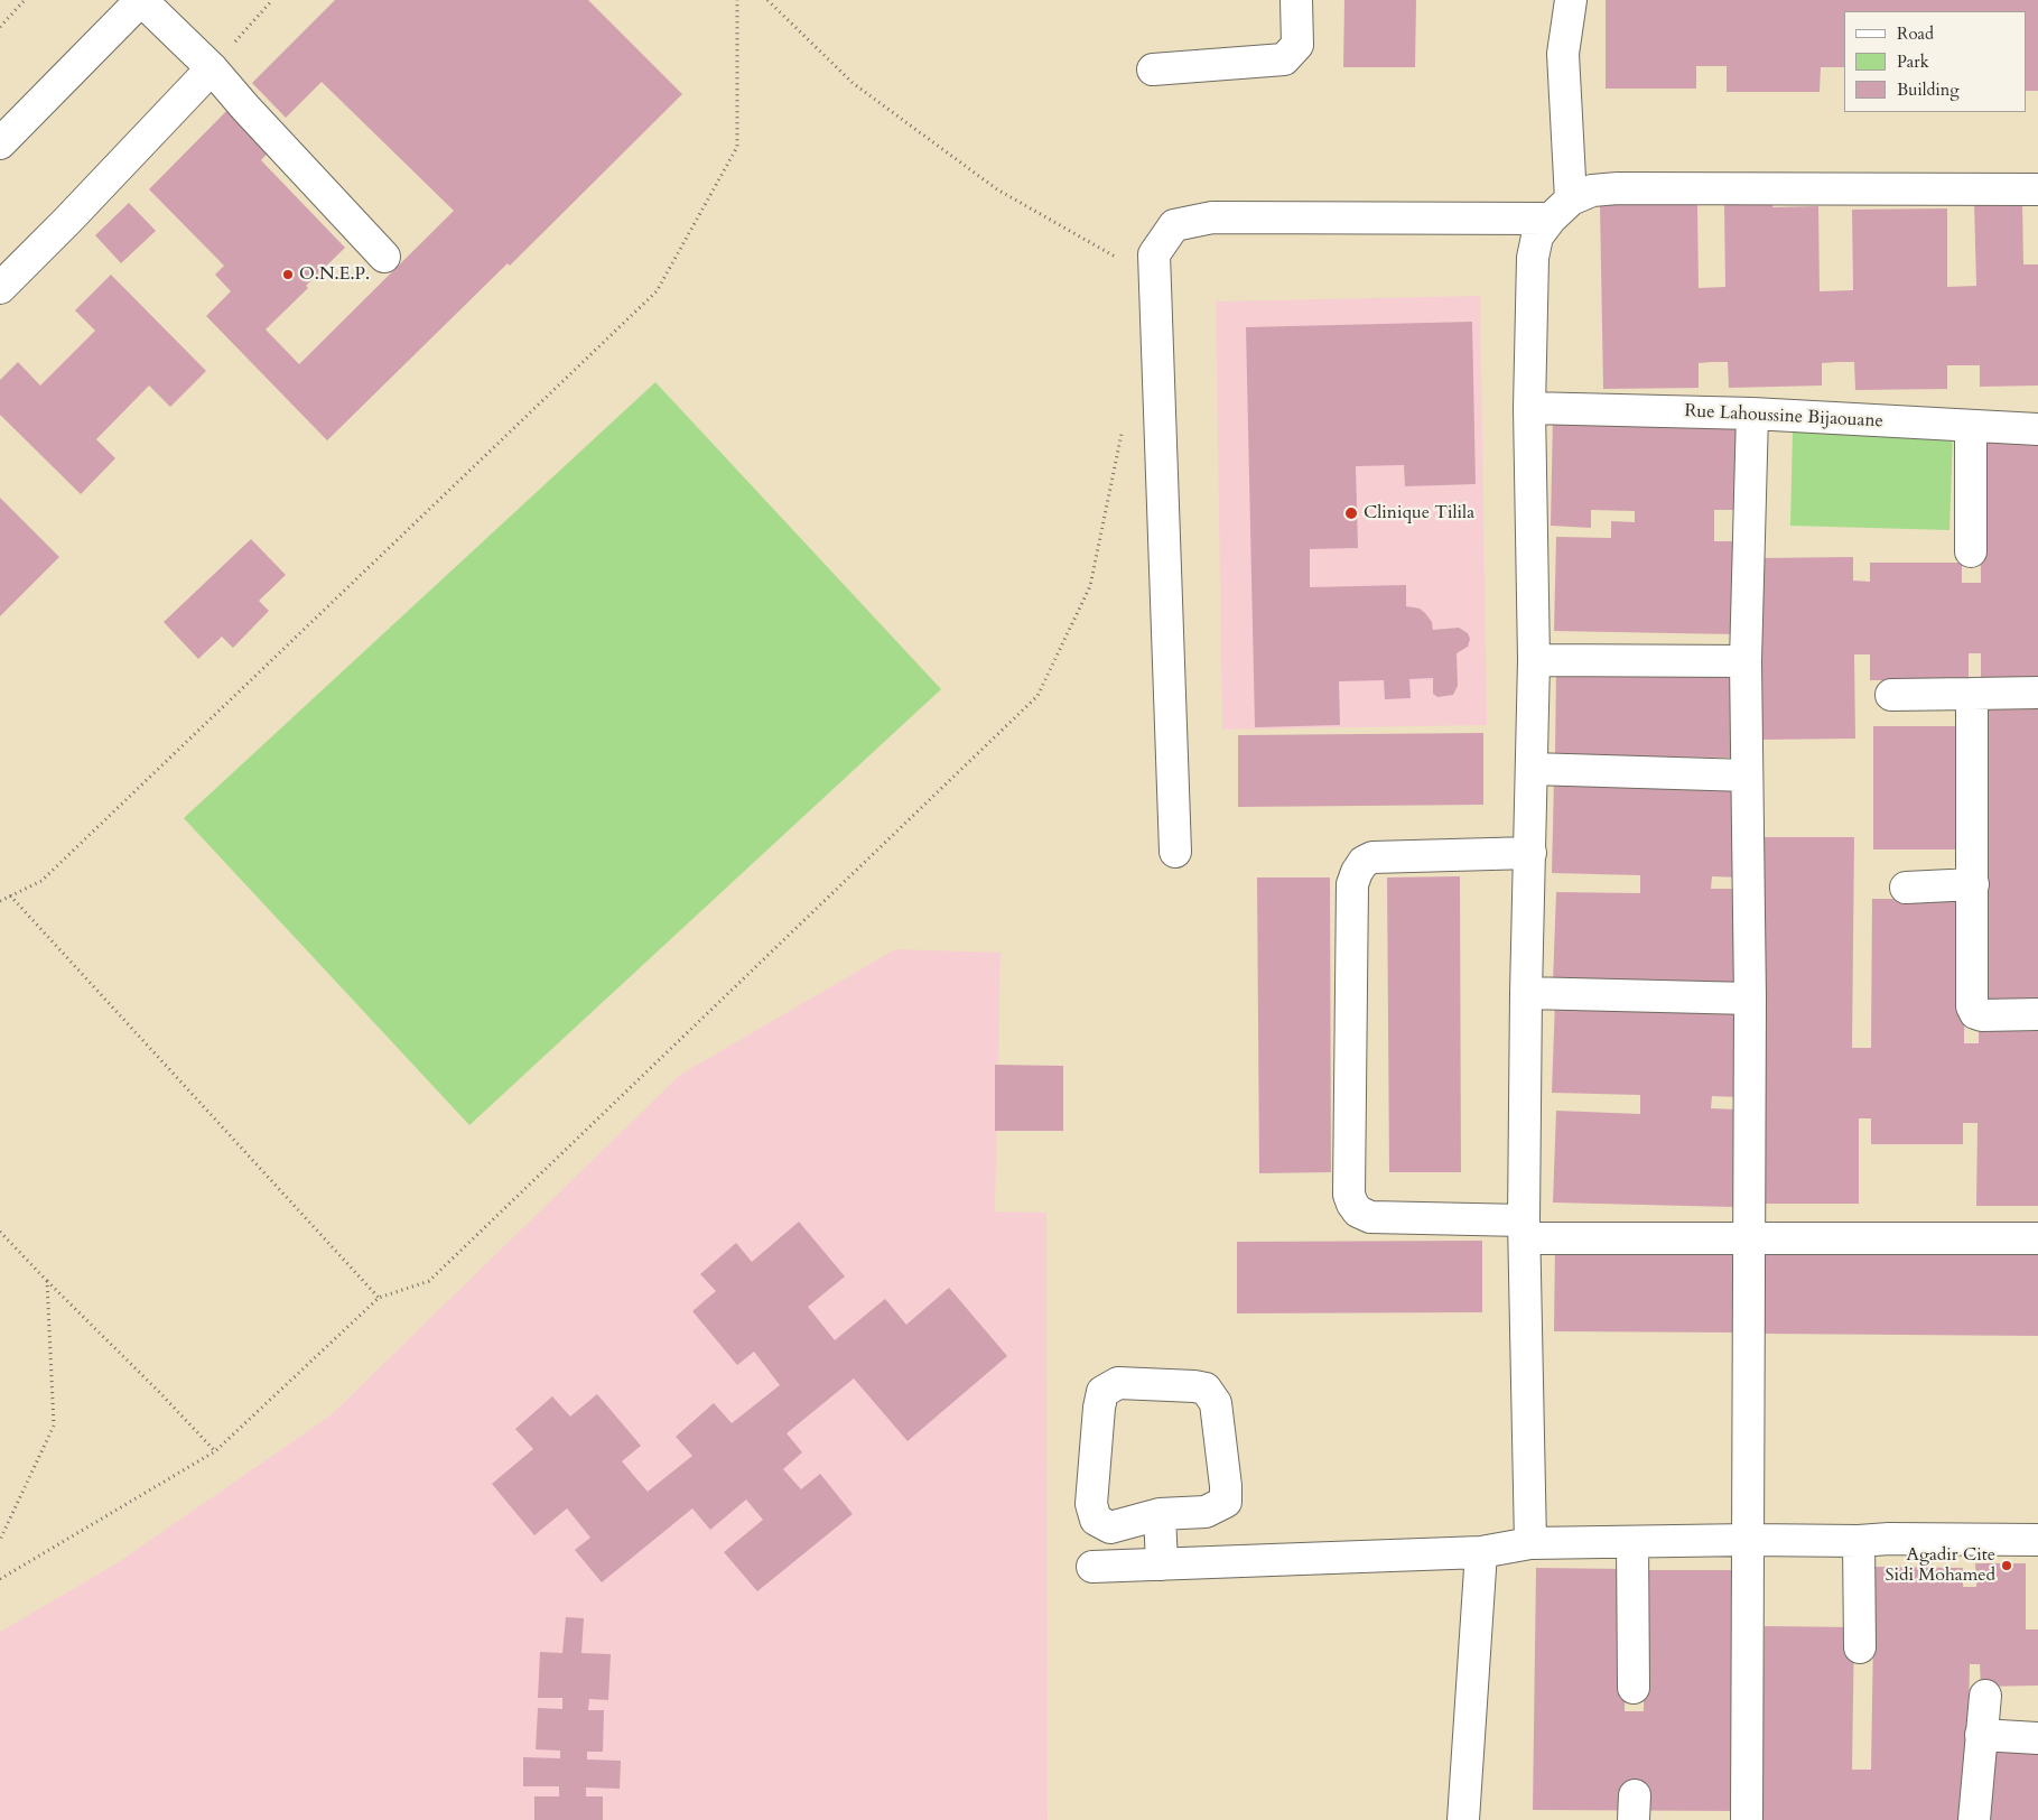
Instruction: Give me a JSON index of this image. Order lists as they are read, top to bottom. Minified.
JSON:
{"streets":{"street":["Rue Lahoussine Bijaouane"]},"places":["O.N.E.P.","Clinique Tilila","Agadir Cite Sidi Mohamed"],"legend":["Road","Park","Building"]}
